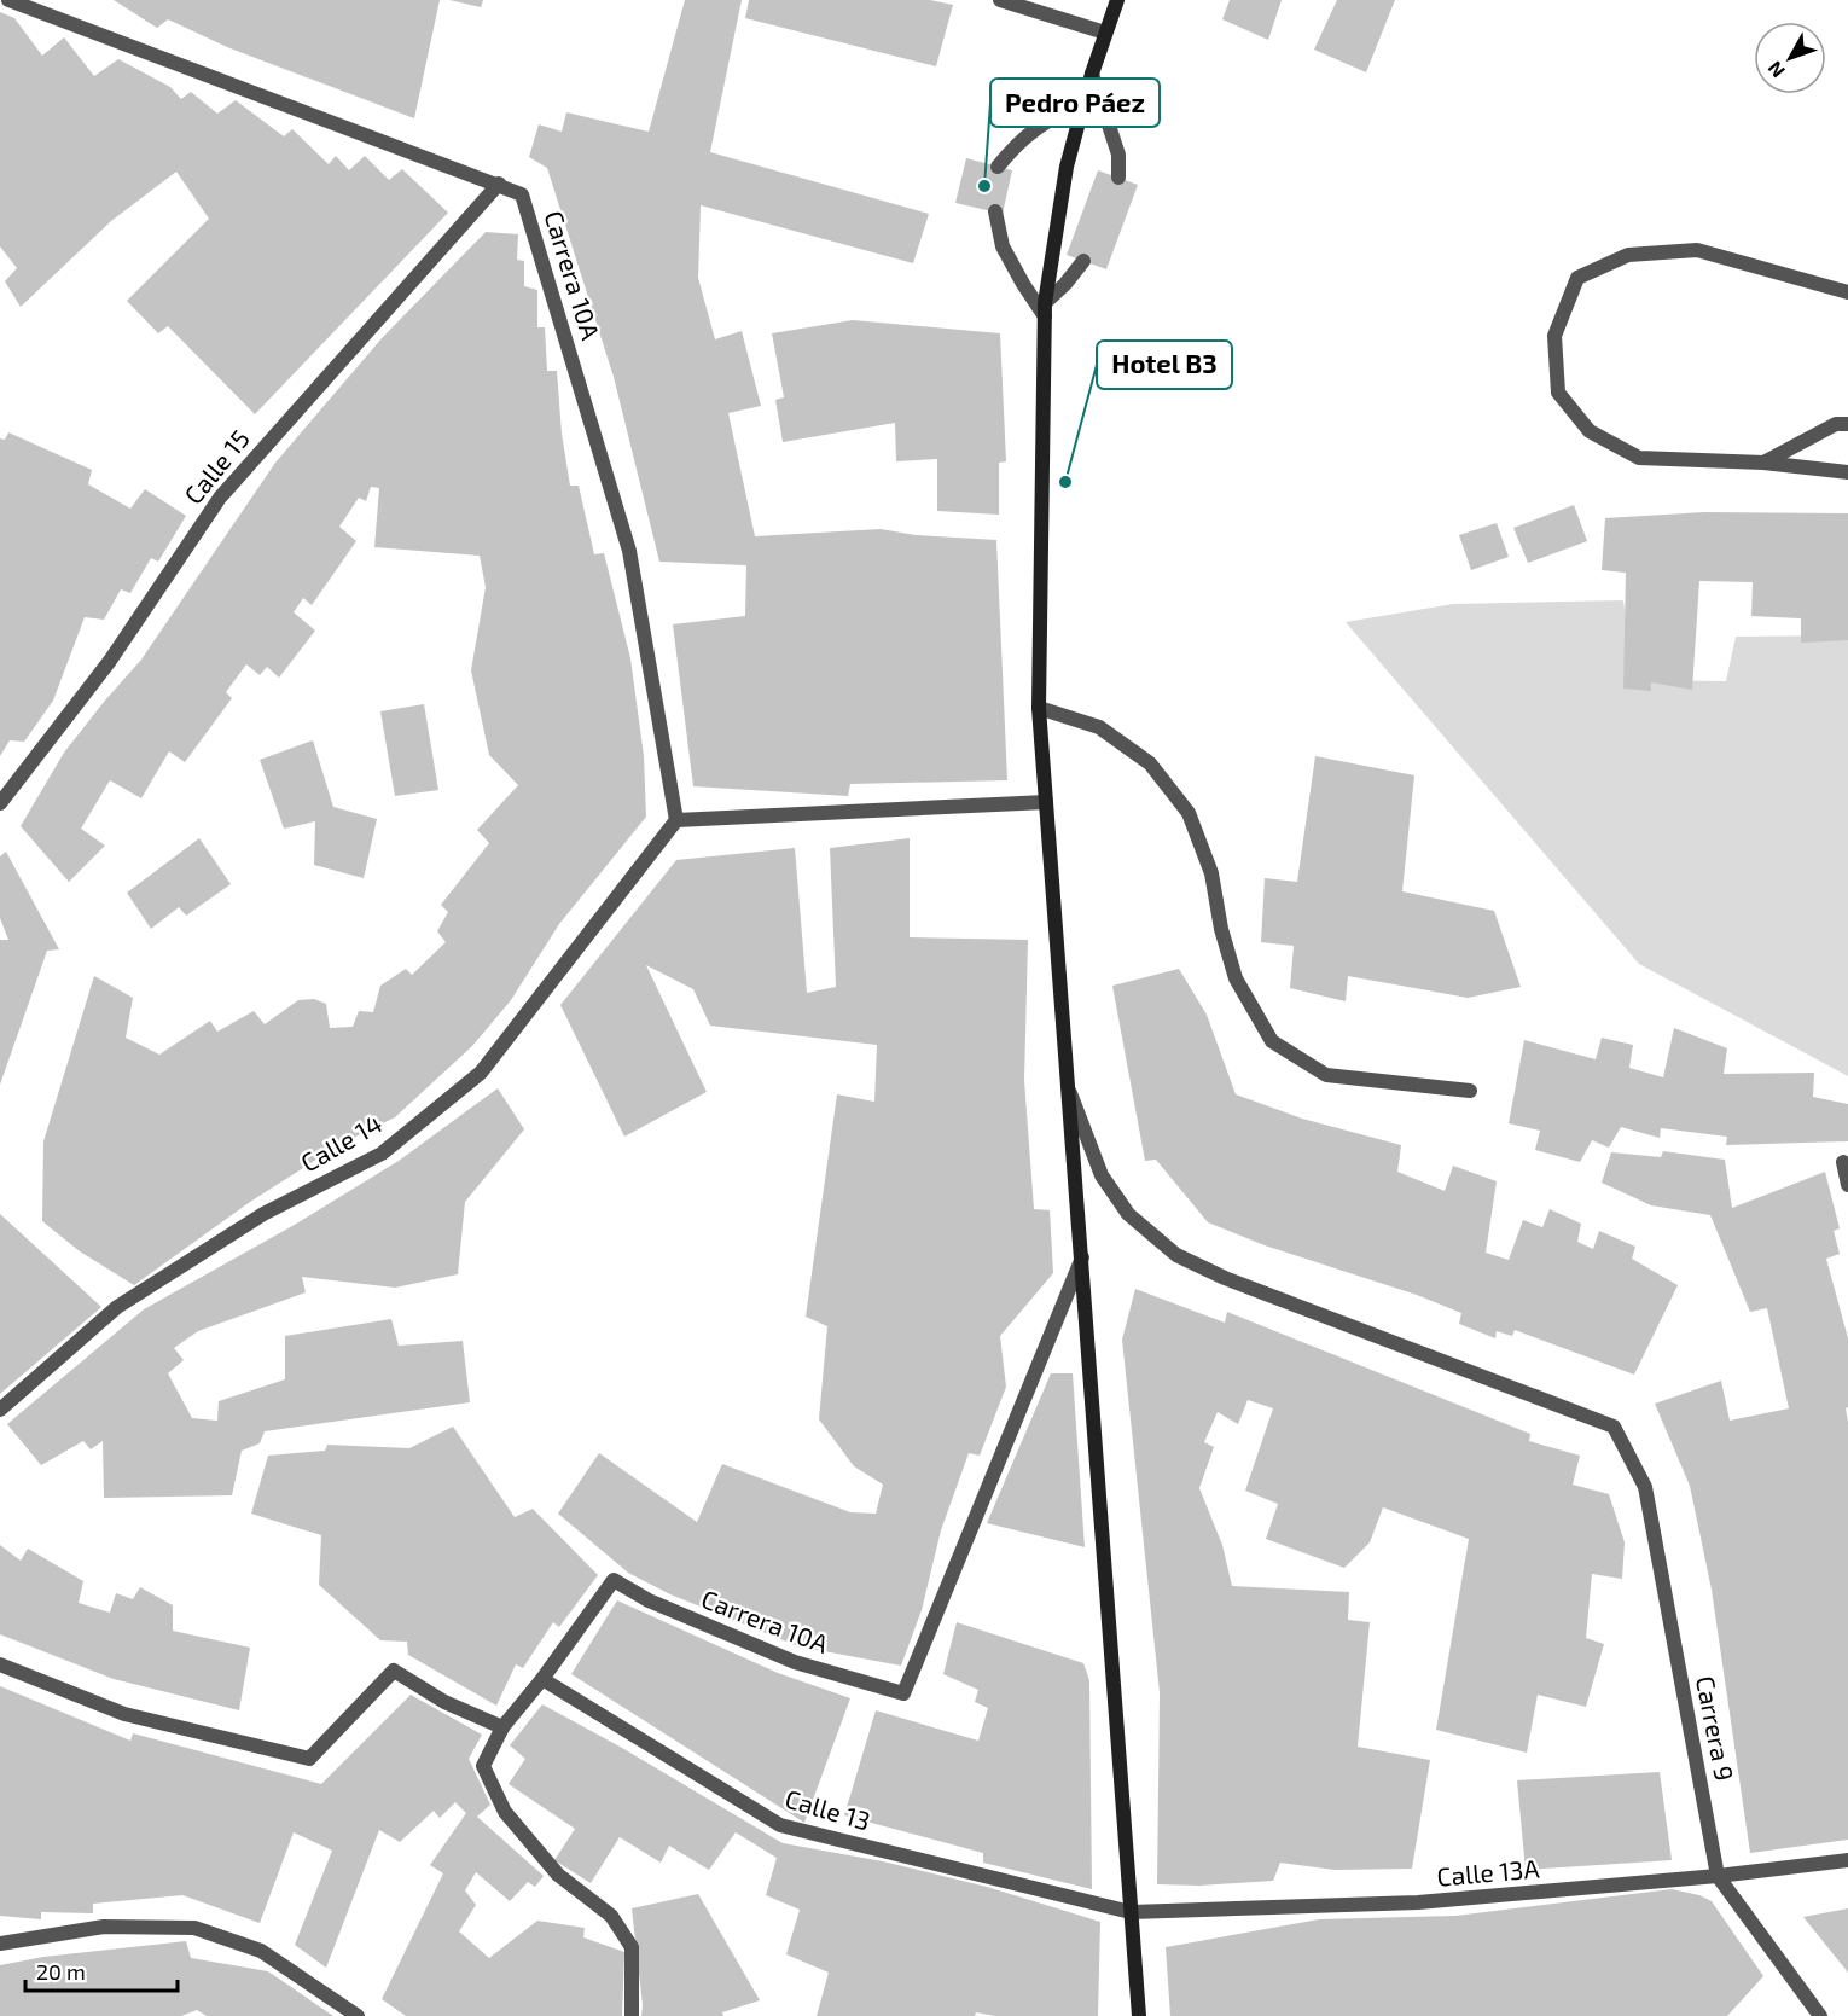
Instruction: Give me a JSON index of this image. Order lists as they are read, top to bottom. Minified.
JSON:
{"streets":{"street":["Carrera 10A","Calle 15","Calle 14","Carrera 9","Calle 13","Calle 13A"]},"crossings":[["Carrera 10A","Calle 15"],["Carrera 10A","Calle 14"],["Carrera 10A","Calle 13"],["Carrera 9","Calle 13A"],["Calle 13","Calle 13A"]],"places":["Pedro Páez","Hotel B3"],"scale_bar":"20 m","north":"bottom left"}
